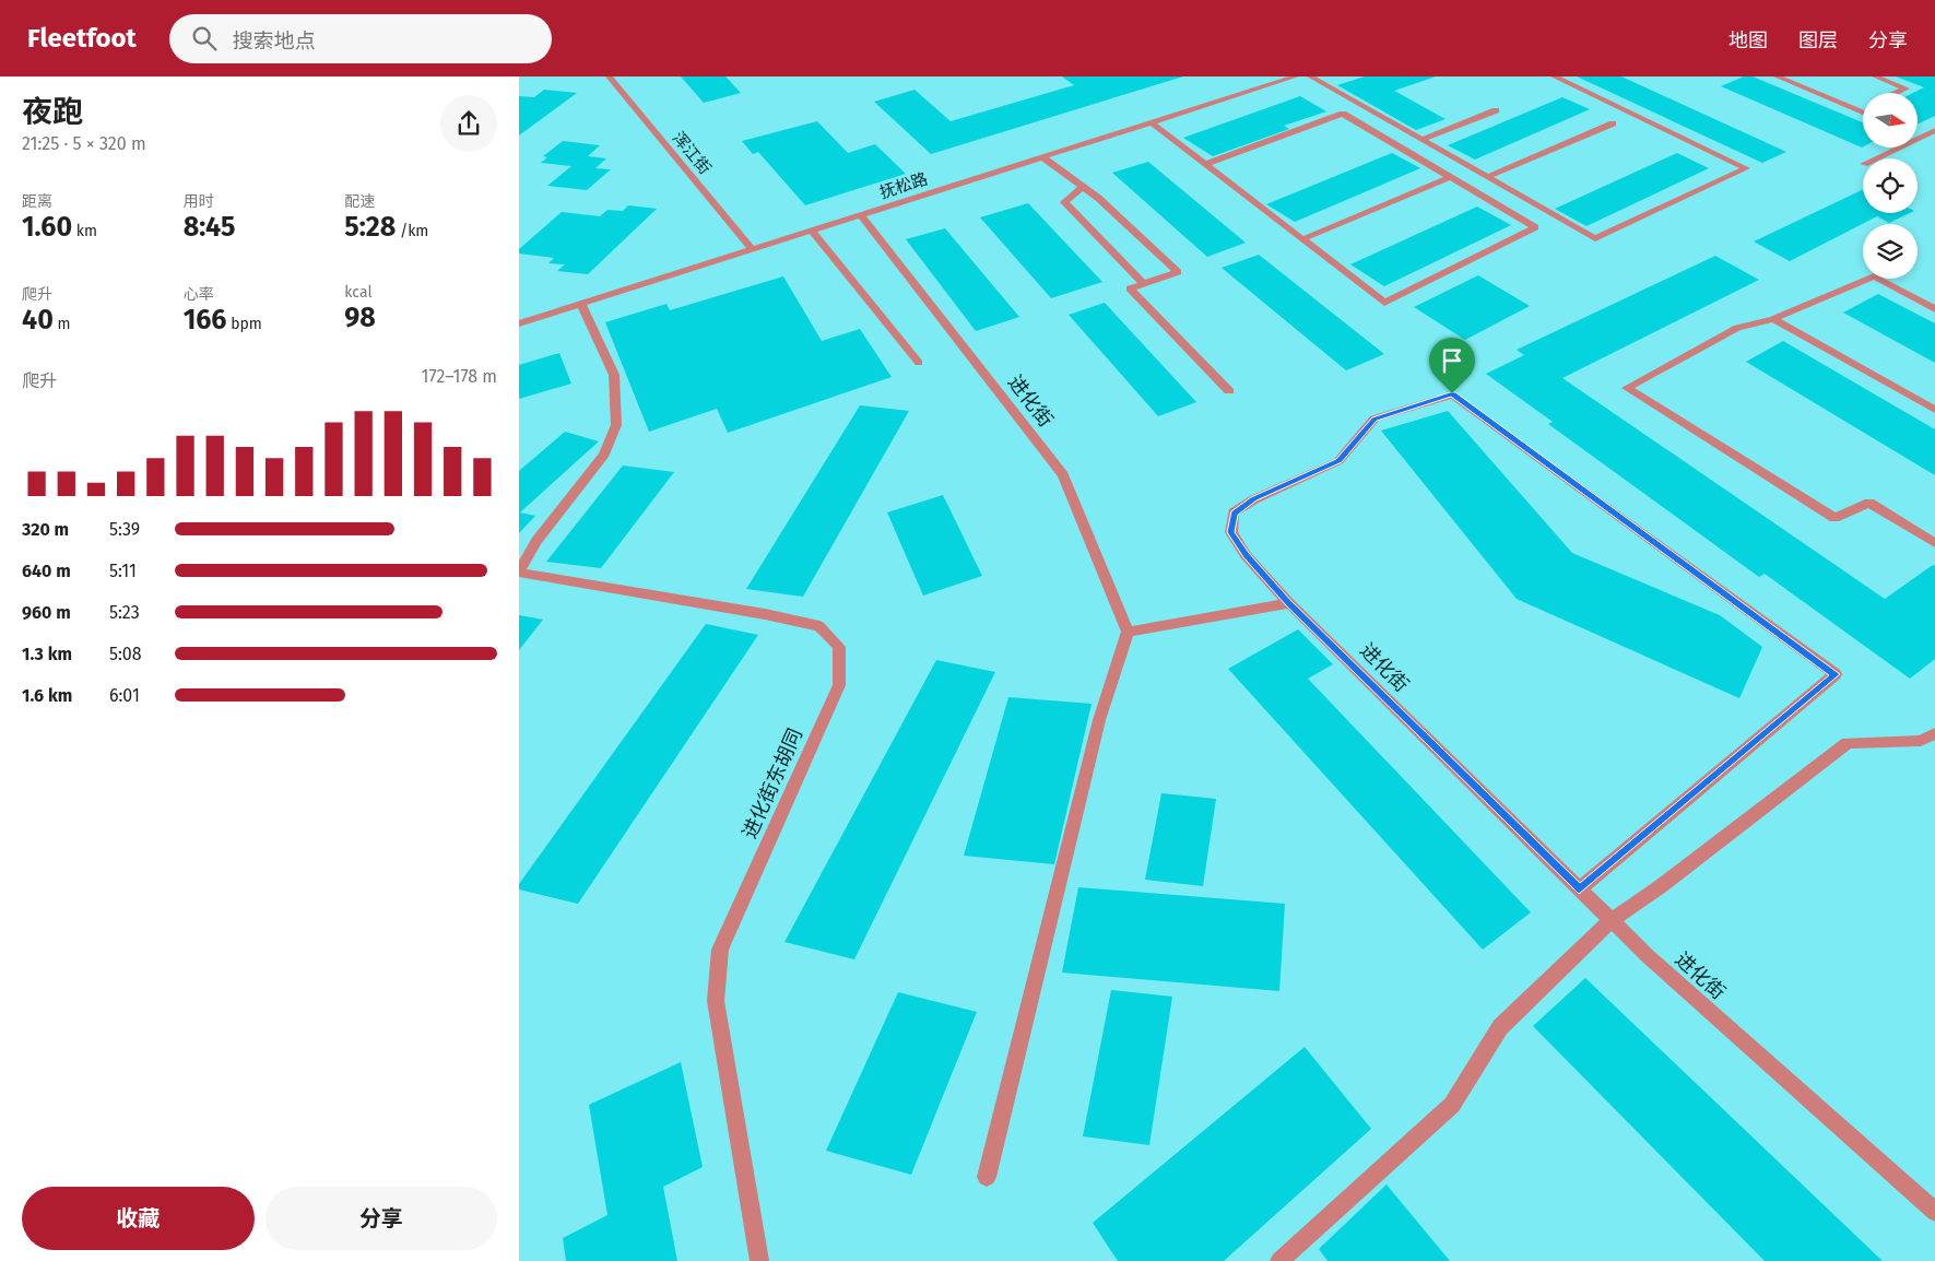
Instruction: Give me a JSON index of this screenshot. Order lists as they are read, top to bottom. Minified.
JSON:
{"streets":{"street":["浑江街","抚松路","进化街","进化街东胡同"]},"crossings":[["浑江街","抚松路"],["抚松路","进化街"],["抚松路","进化街东胡同"]],"north":"right","page":{"header":"Fleetfoot","search":"搜索地点","nav":["地图","图层","分享"],"heading":["夜跑","21:25 · 5 × 320 m"],"stats":[["距离","1.60 km"],["用时","8:45"],["配速","5:28 /km"],["爬升","40 m"],["心率","166 bpm"],["kcal","98"]],"chart":["爬升","172–178 m"],"list":[{"name":"320 m","note":"5:39"},{"name":"640 m","note":"5:11"},{"name":"960 m","note":"5:23"},{"name":"1.3 km","note":"5:08"},{"name":"1.6 km","note":"6:01"}],"buttons":["收藏","分享"]}}
